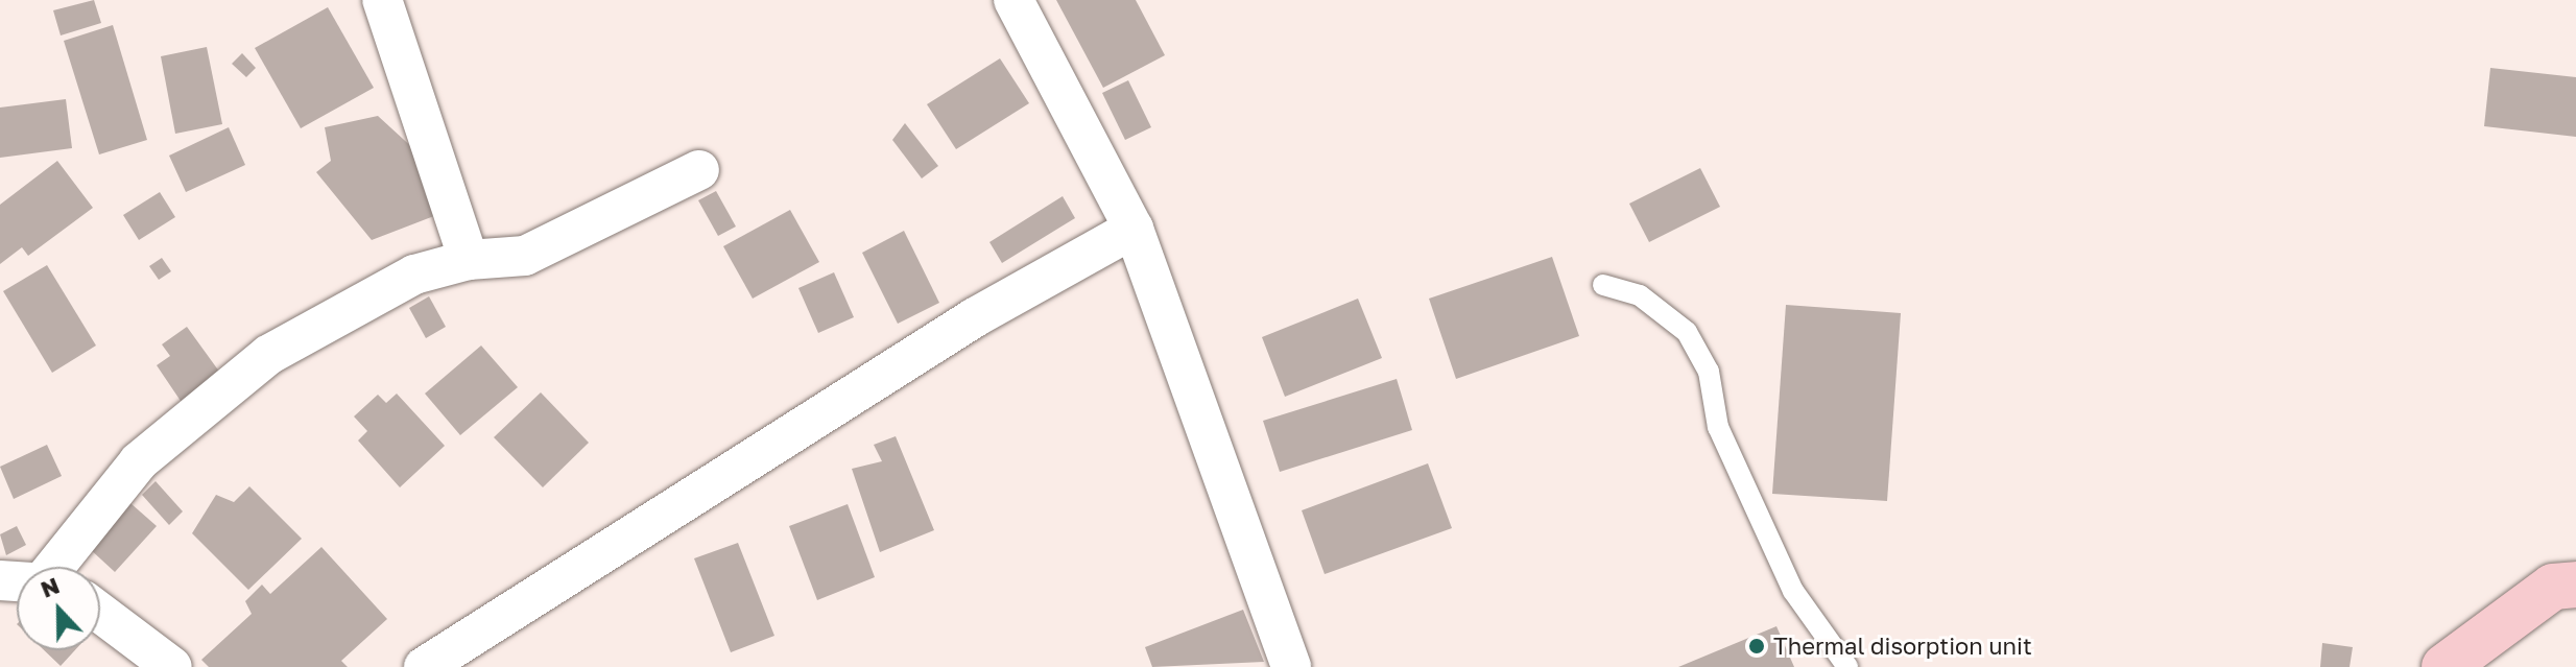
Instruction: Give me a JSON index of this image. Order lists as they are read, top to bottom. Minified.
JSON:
{"places":["Thermal disorption unit"],"north":"top"}
